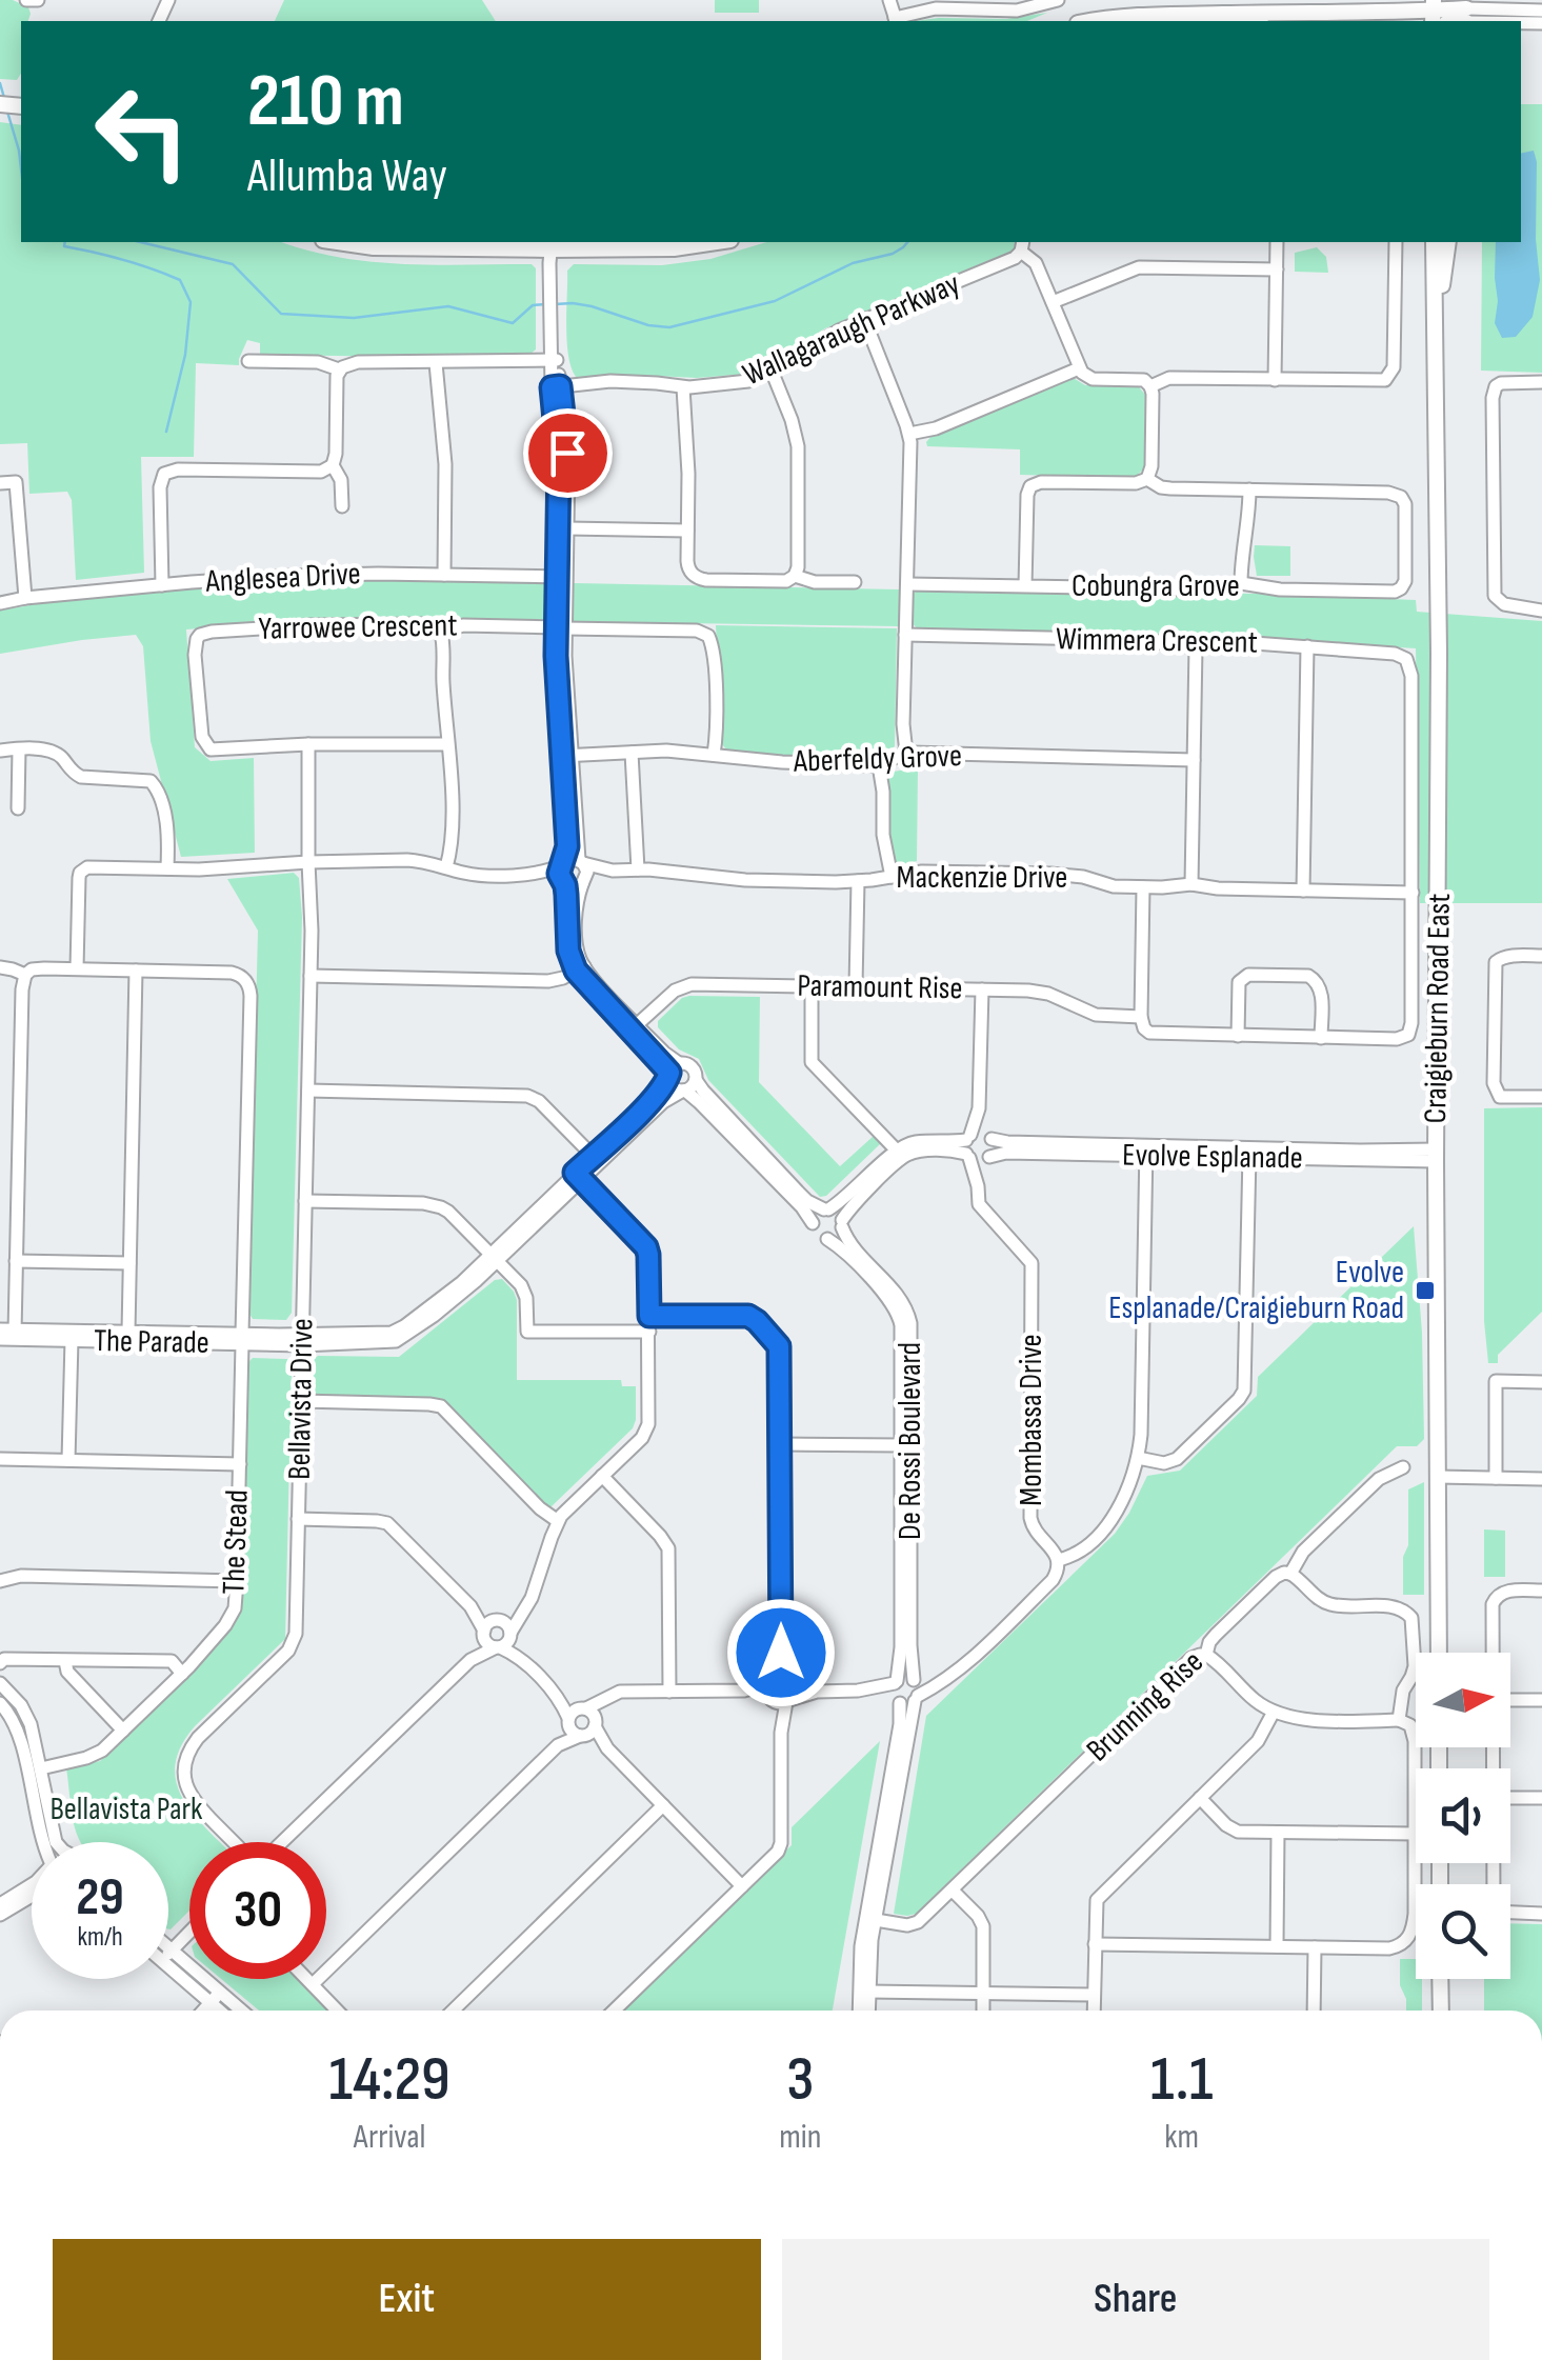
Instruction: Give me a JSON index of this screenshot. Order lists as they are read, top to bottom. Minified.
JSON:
{"streets":{"main road":["Craigieburn Road East"],"street":["Wallagaraugh Parkway","Anglesea Drive","Cobungra Grove","Yarrowee Crescent","Wimmera Crescent","Aberfeldy Grove","Mackenzie Drive","Paramount Rise","Evolve Esplanade","The Parade","Bellavista Drive","Mombassa Drive","De Rossi Boulevard","The Stead","Brunning Rise"]},"crossings":[["Yarrowee Crescent","Aberfeldy Grove"],["Yarrowee Crescent","Bellavista Drive"],["Wimmera Crescent","Mackenzie Drive"],["Wimmera Crescent","Paramount Rise"],["Mackenzie Drive","Paramount Rise"],["Craigieburn Road East","Evolve Esplanade"],["Evolve Esplanade","Mombassa Drive"],["The Parade","Bellavista Drive"],["The Parade","The Stead"]],"parks":["Bellavista Park"],"places":{"transit":["Evolve Esplanade/Craigieburn Road"]},"north":"right","page":{"turn":["210 m","Allumba Way"],"speed":"29 km/h","limit":"30","eta":["14:29","Arrival","3","min","1.1","km"],"buttons":["Exit","Share"]}}
